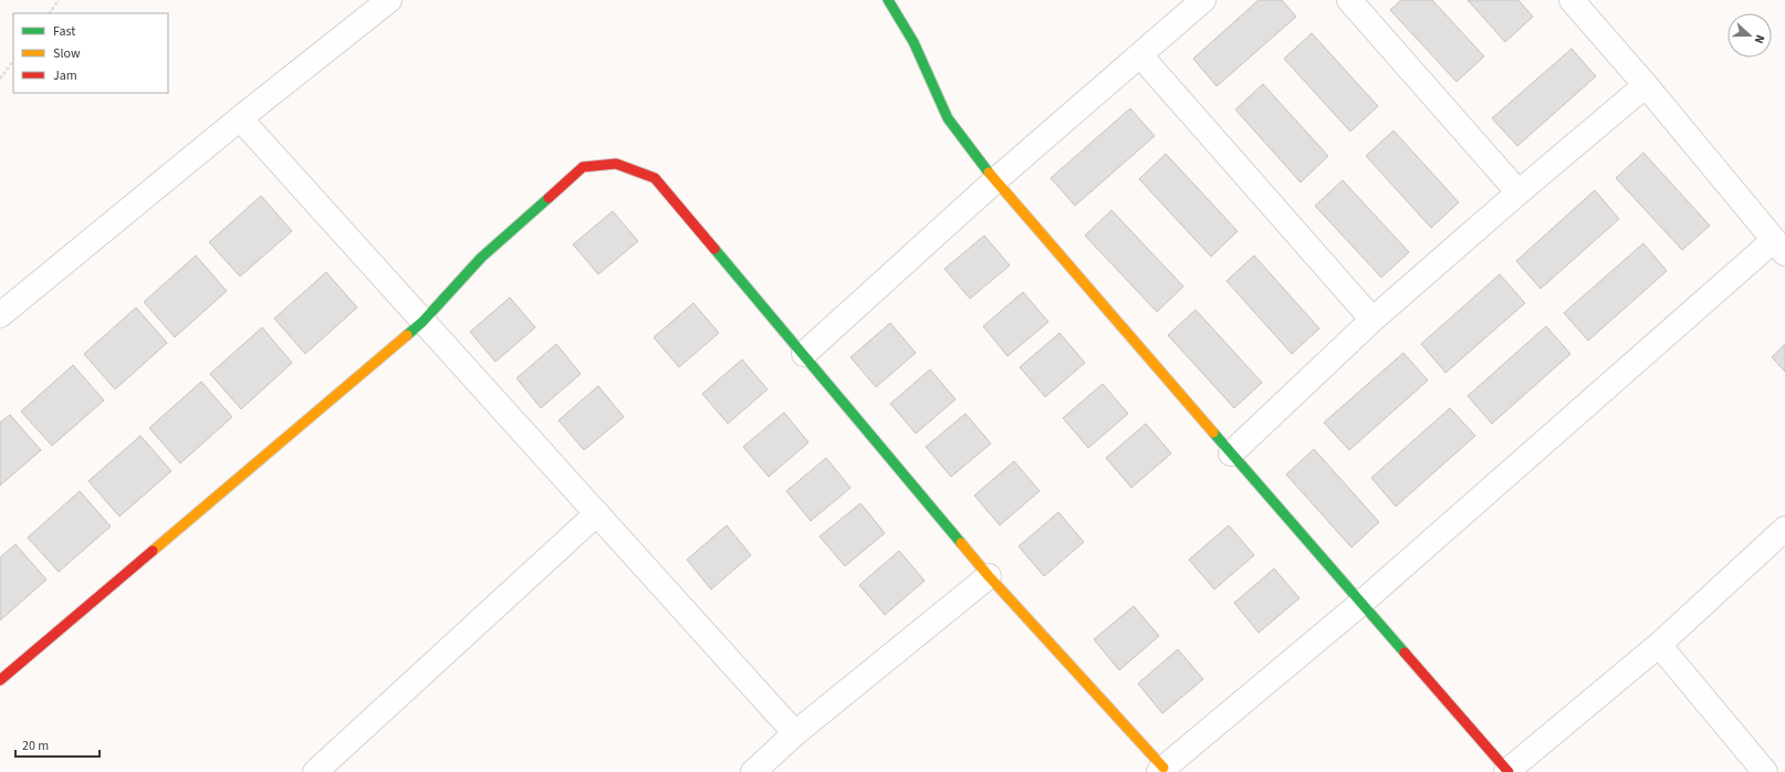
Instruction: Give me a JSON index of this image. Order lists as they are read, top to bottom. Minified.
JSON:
{"legend":["Fast","Slow","Jam"],"scale_bar":"20 m","north":"right"}
